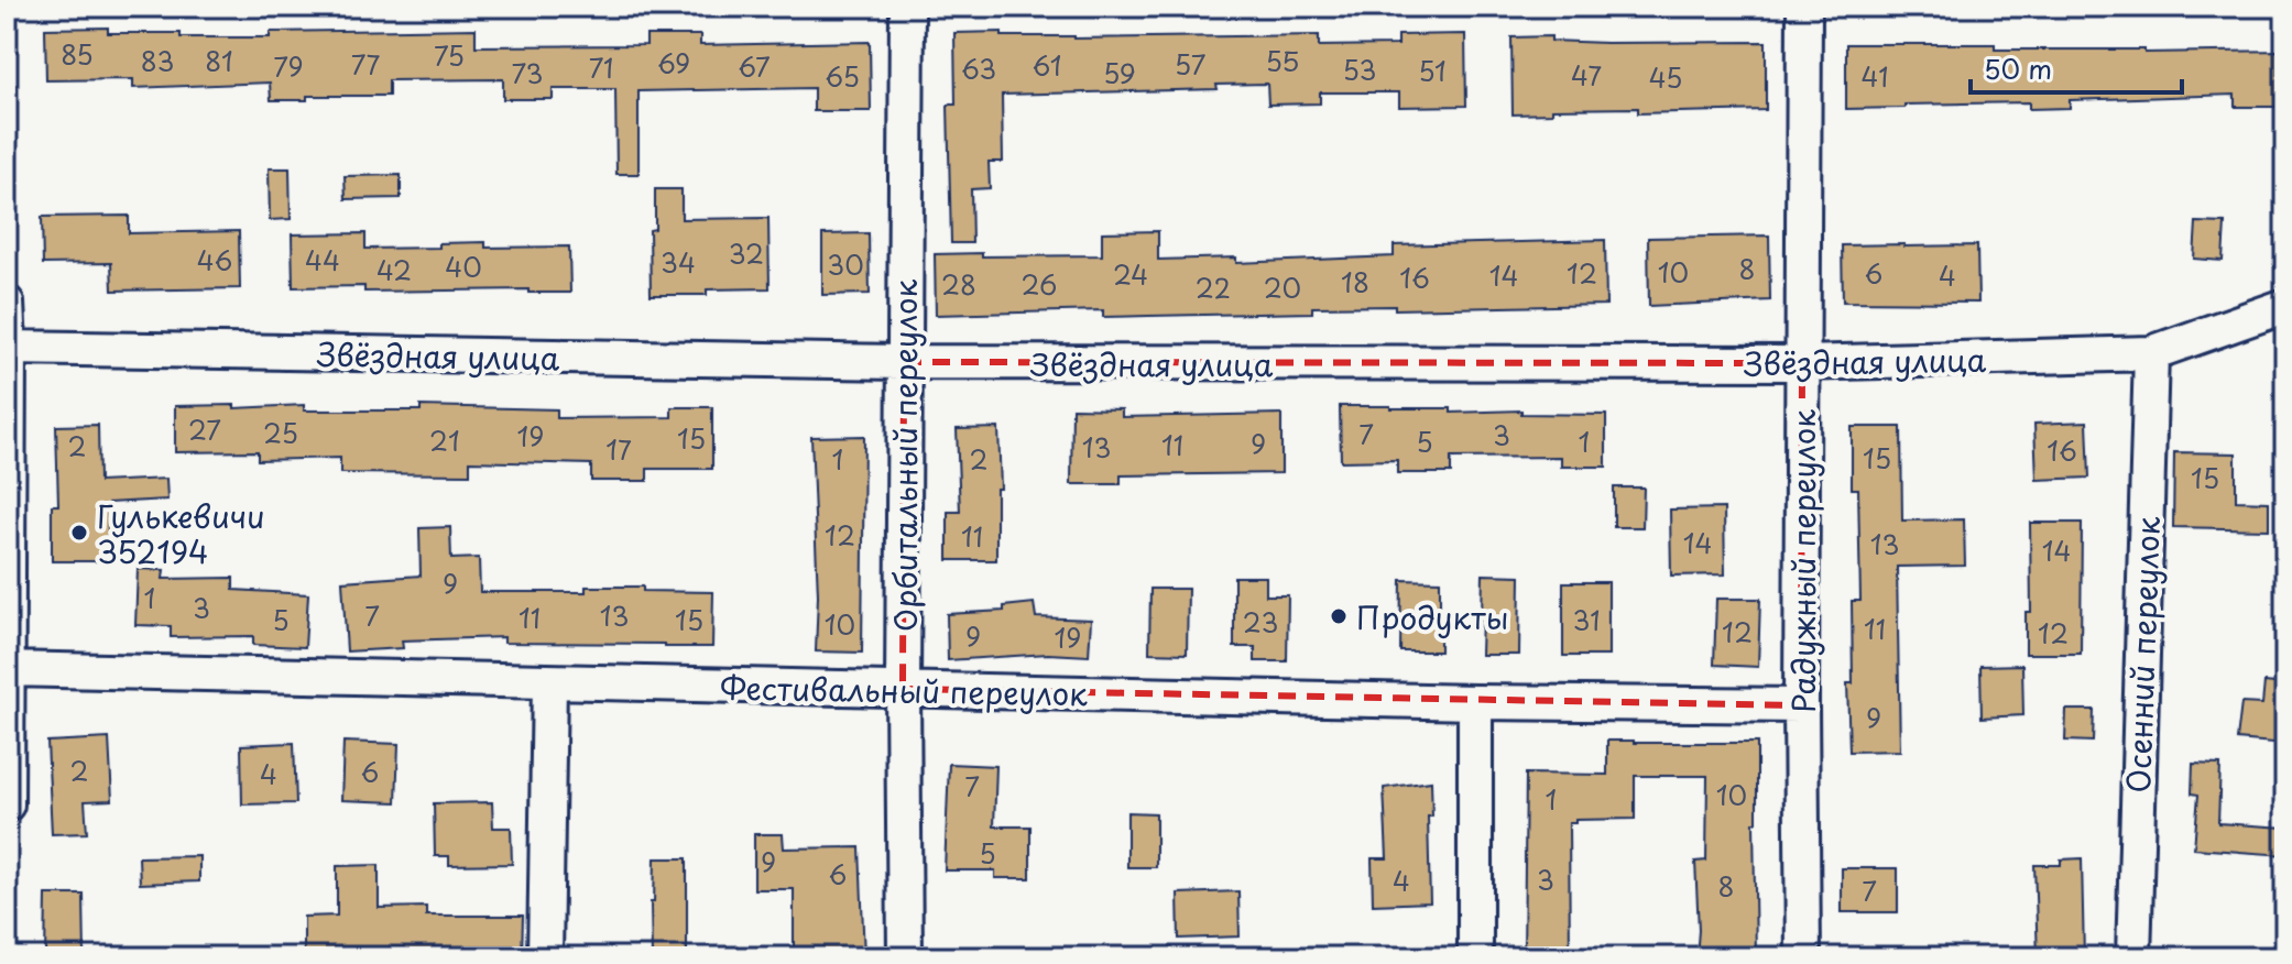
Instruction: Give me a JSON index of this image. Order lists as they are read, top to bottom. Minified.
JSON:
{"streets":{"street":["Звёздная улица","Орбитальный переулок","Радужный переулок","Осенний переулок","Фестивальный переулок"]},"crossings":[["Звёздная улица","Орбитальный переулок"],["Звёздная улица","Радужный переулок"],["Звёздная улица","Осенний переулок"],["Орбитальный переулок","Фестивальный переулок"],["Радужный переулок","Фестивальный переулок"]],"places":["Гулькевичи 352194","Продукты"],"house_numbers":["85","75","83","81","55","69","77","57","61","79","67","71","63","53","51","73","59","47","65","41","45","32","46","44","34","30","40","8","42","10","12","6","24","14","4","16","18","28","26","22","20","27","25","7","3","19","15","21","5","1","9","11","2","13","17","16","15","1","2","15","12","11","14","13","14","9","1","3","7","13","11","5","15","31","23","10","11","12","12","9","19","9","2","6","4","7","10","1","5","9","6","3","4","8","7"],"scale_bar":"50 m"}
